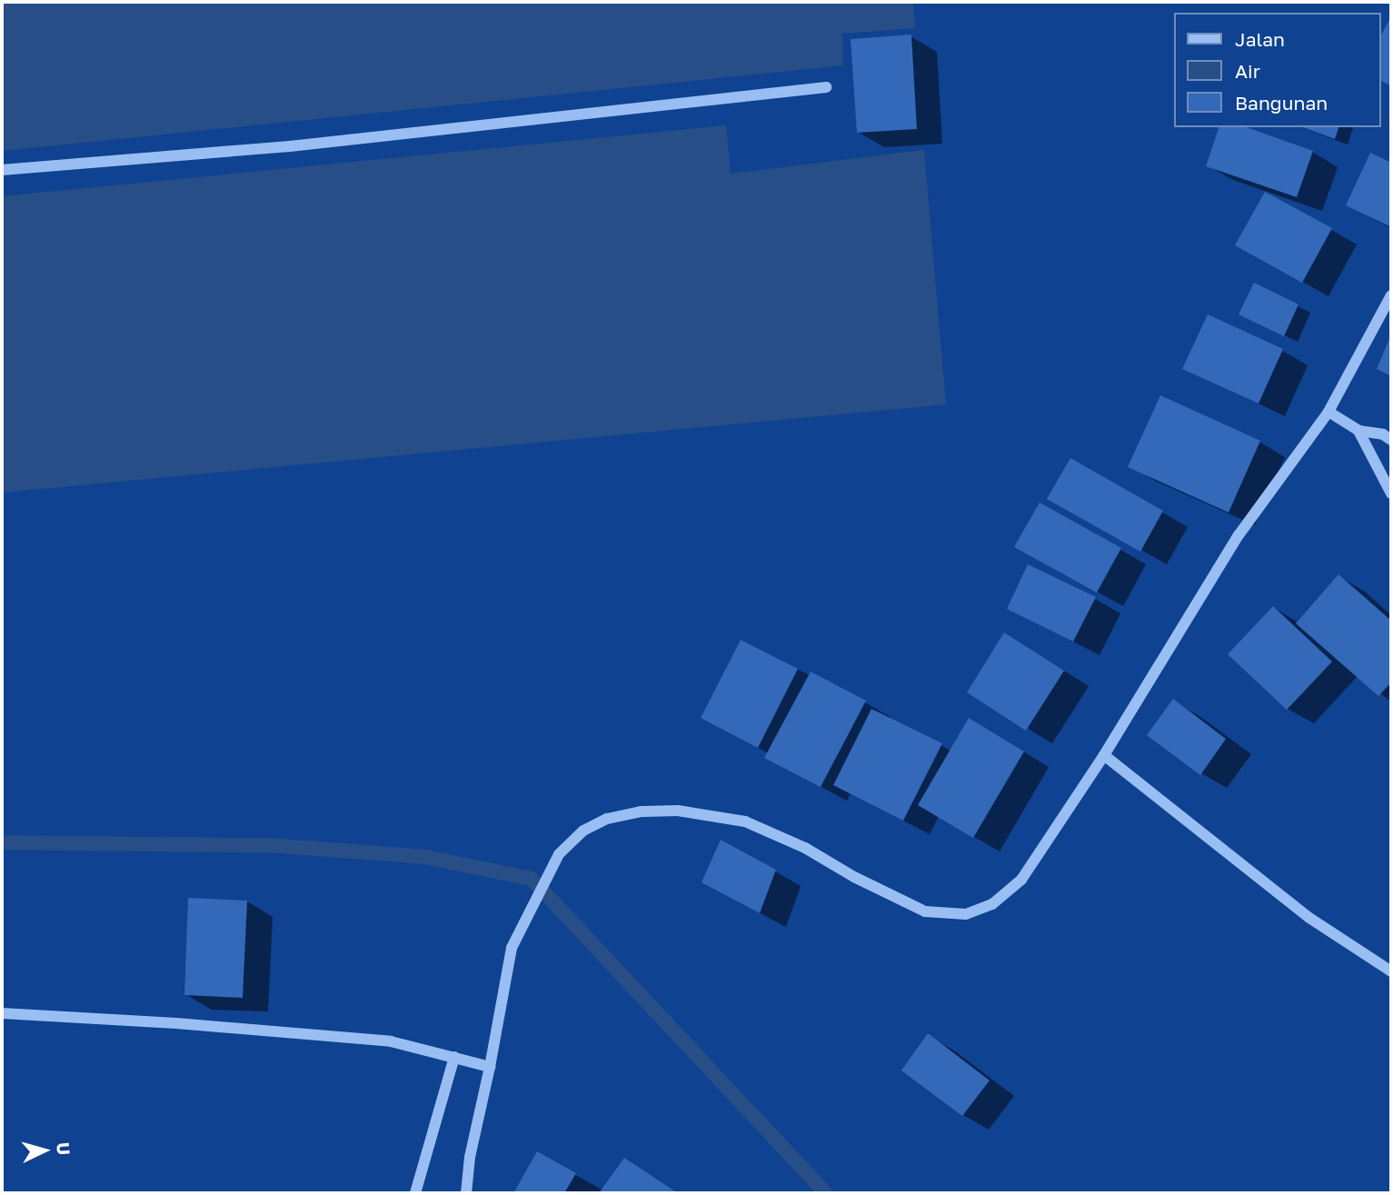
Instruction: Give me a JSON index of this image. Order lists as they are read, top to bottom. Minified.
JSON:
{"legend":["Jalan","Air","Bangunan"],"north":"right"}
